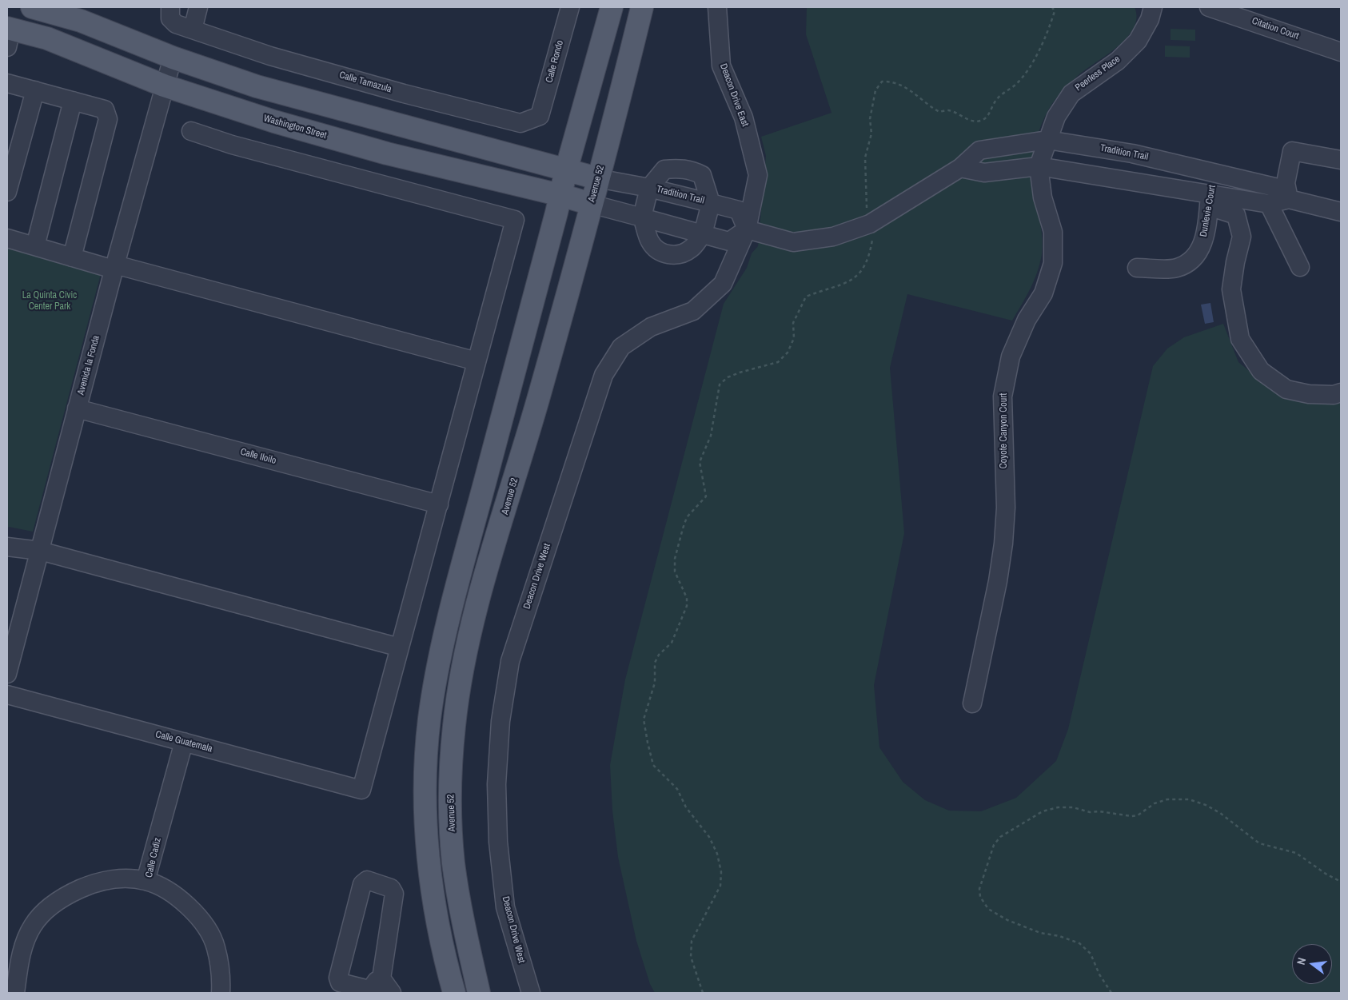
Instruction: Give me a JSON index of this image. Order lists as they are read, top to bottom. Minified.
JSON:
{"streets":{"main road":["Washington Street","Avenue 52"],"street":["Citation Court","Calle Rondo","Peerless Place","Calle Tamazula","Deacon Drive East","Tradition Trail","Dunlevie Court","Avenida la Fonda","Coyote Canyon Court","Calle Iloilo","Deacon Drive West","Calle Guatemala","Calle Cadiz"]},"crossings":[["Calle Rondo","Calle Tamazula"],["Peerless Place","Tradition Trail"],["Peerless Place","Coyote Canyon Court"],["Deacon Drive East","Tradition Trail"],["Deacon Drive East","Deacon Drive West"],["Washington Street","Avenue 52"],["Washington Street","Avenida la Fonda"],["Tradition Trail","Avenue 52"],["Tradition Trail","Dunlevie Court"],["Tradition Trail","Coyote Canyon Court"],["Tradition Trail","Deacon Drive West"],["Avenida la Fonda","Calle Iloilo"],["Calle Guatemala","Calle Cadiz"]],"parks":["La Quinta Civic Center Park"],"north":"left"}
